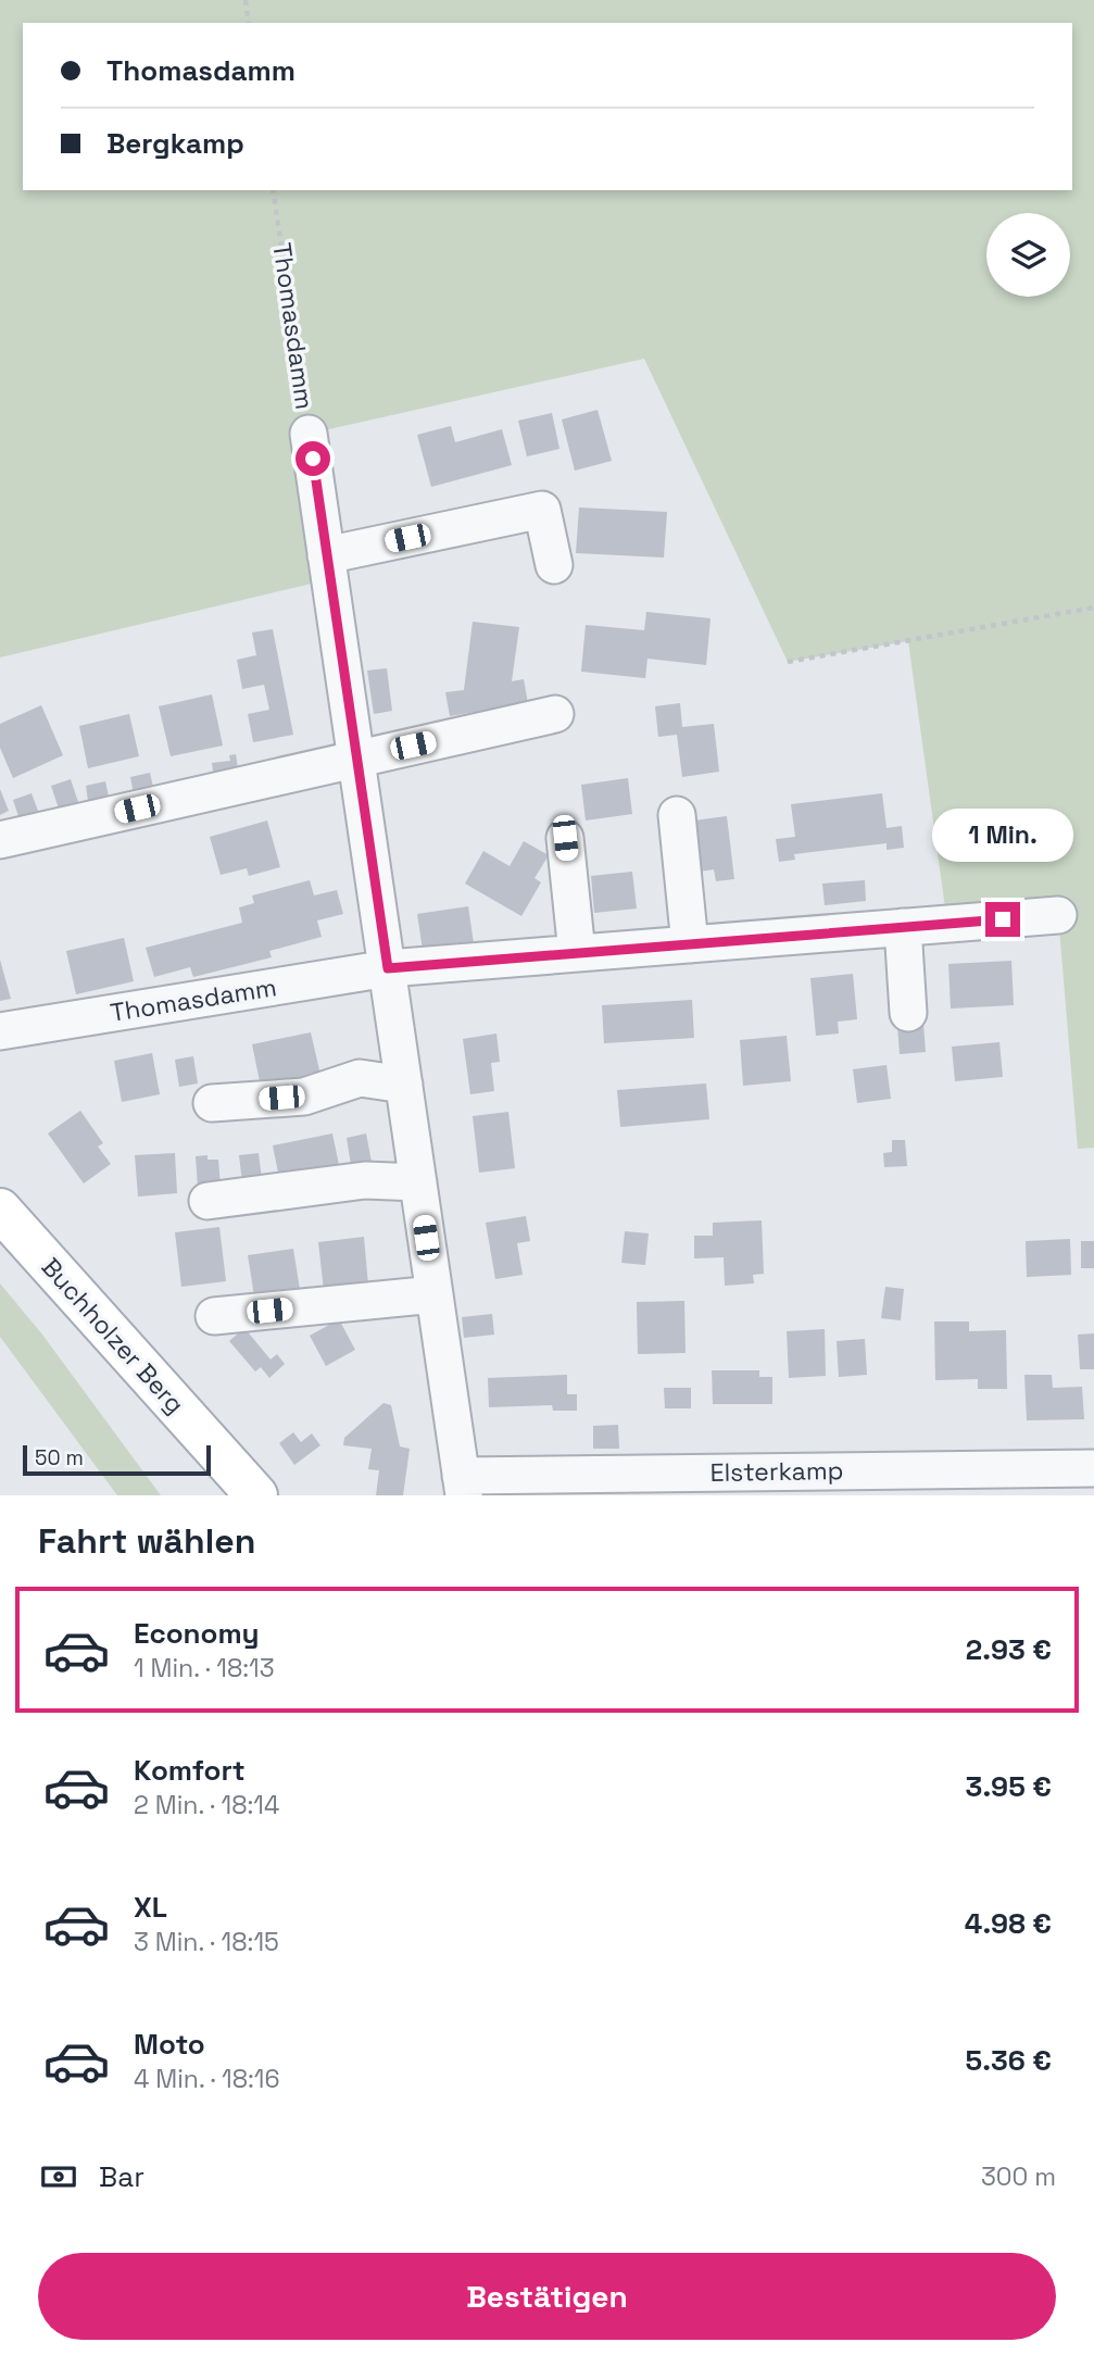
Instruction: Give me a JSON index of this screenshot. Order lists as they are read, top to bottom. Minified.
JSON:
{"streets":{"main road":["Buchholzer Berg"],"street":["Thomasdamm","Elsterkamp"]},"crossings":[["Thomasdamm","Elsterkamp"]],"scale_bar":"50 m","page":{"banner":["Thomasdamm","Bergkamp"],"bubble":"1 Min.","scale":"50 m","heading":"Fahrt wählen","list":[{"name":"Economy","note":"1 Min. · 18:13","value":"2.93 €"},{"name":"Komfort","note":"2 Min. · 18:14","value":"3.95 €"},{"name":"XL","note":"3 Min. · 18:15","value":"4.98 €"},{"name":"Moto","note":"4 Min. · 18:16","value":"5.36 €"}],"pay":["Bar","300 m"],"buttons":"Bestätigen"}}
